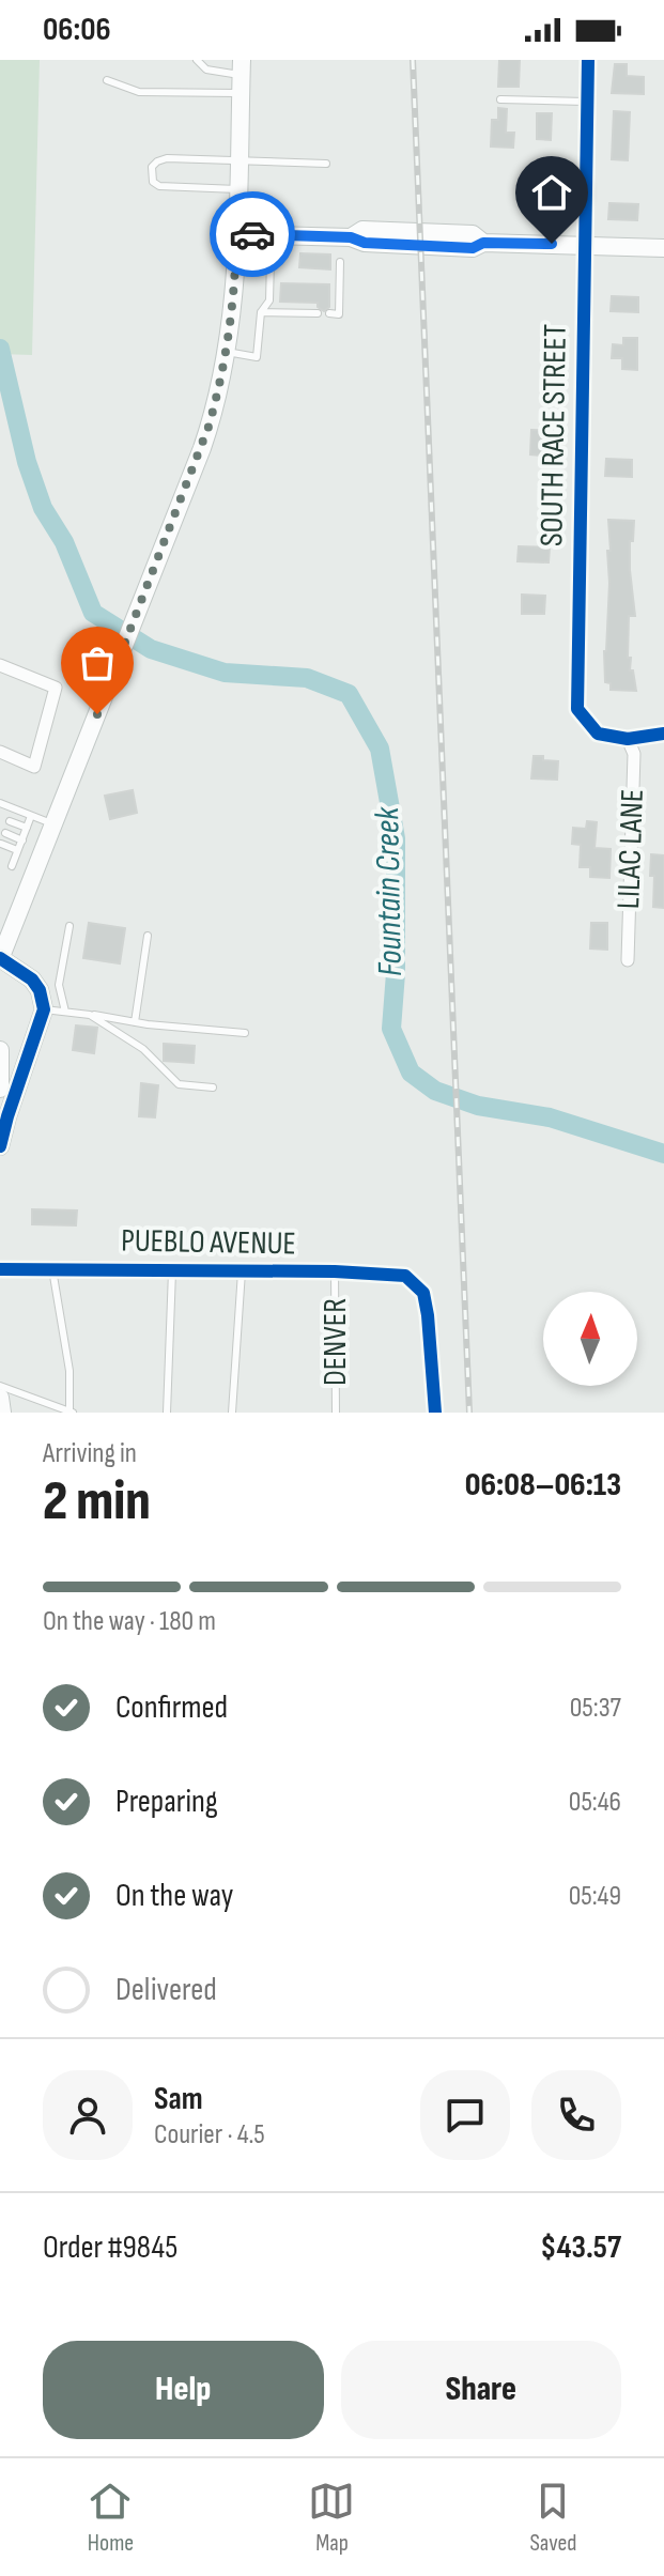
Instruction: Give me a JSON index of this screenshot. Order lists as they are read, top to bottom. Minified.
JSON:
{"streets":{"street":["SOUTH RACE STREET","LILAC LANE","PUEBLO AVENUE"],"lane":["DENVER"]},"crossings":[["SOUTH RACE STREET","LILAC LANE"],["PUEBLO AVENUE","DENVER"]],"water":["Fountain Creek"],"north":"top","page":{"status":"06:06","heading":["2 min","Arriving in","06:08–06:13"],"panel":["Sam","Courier · 4.5","Order #9845","$43.57"],"bar":"On the way · 180 m","list":[["Confirmed","05:37"],["Preparing","05:46"],["On the way","05:49"],"Delivered"],"buttons":["Help","Share"],"tabs":["Home","Map","Saved"]}}
